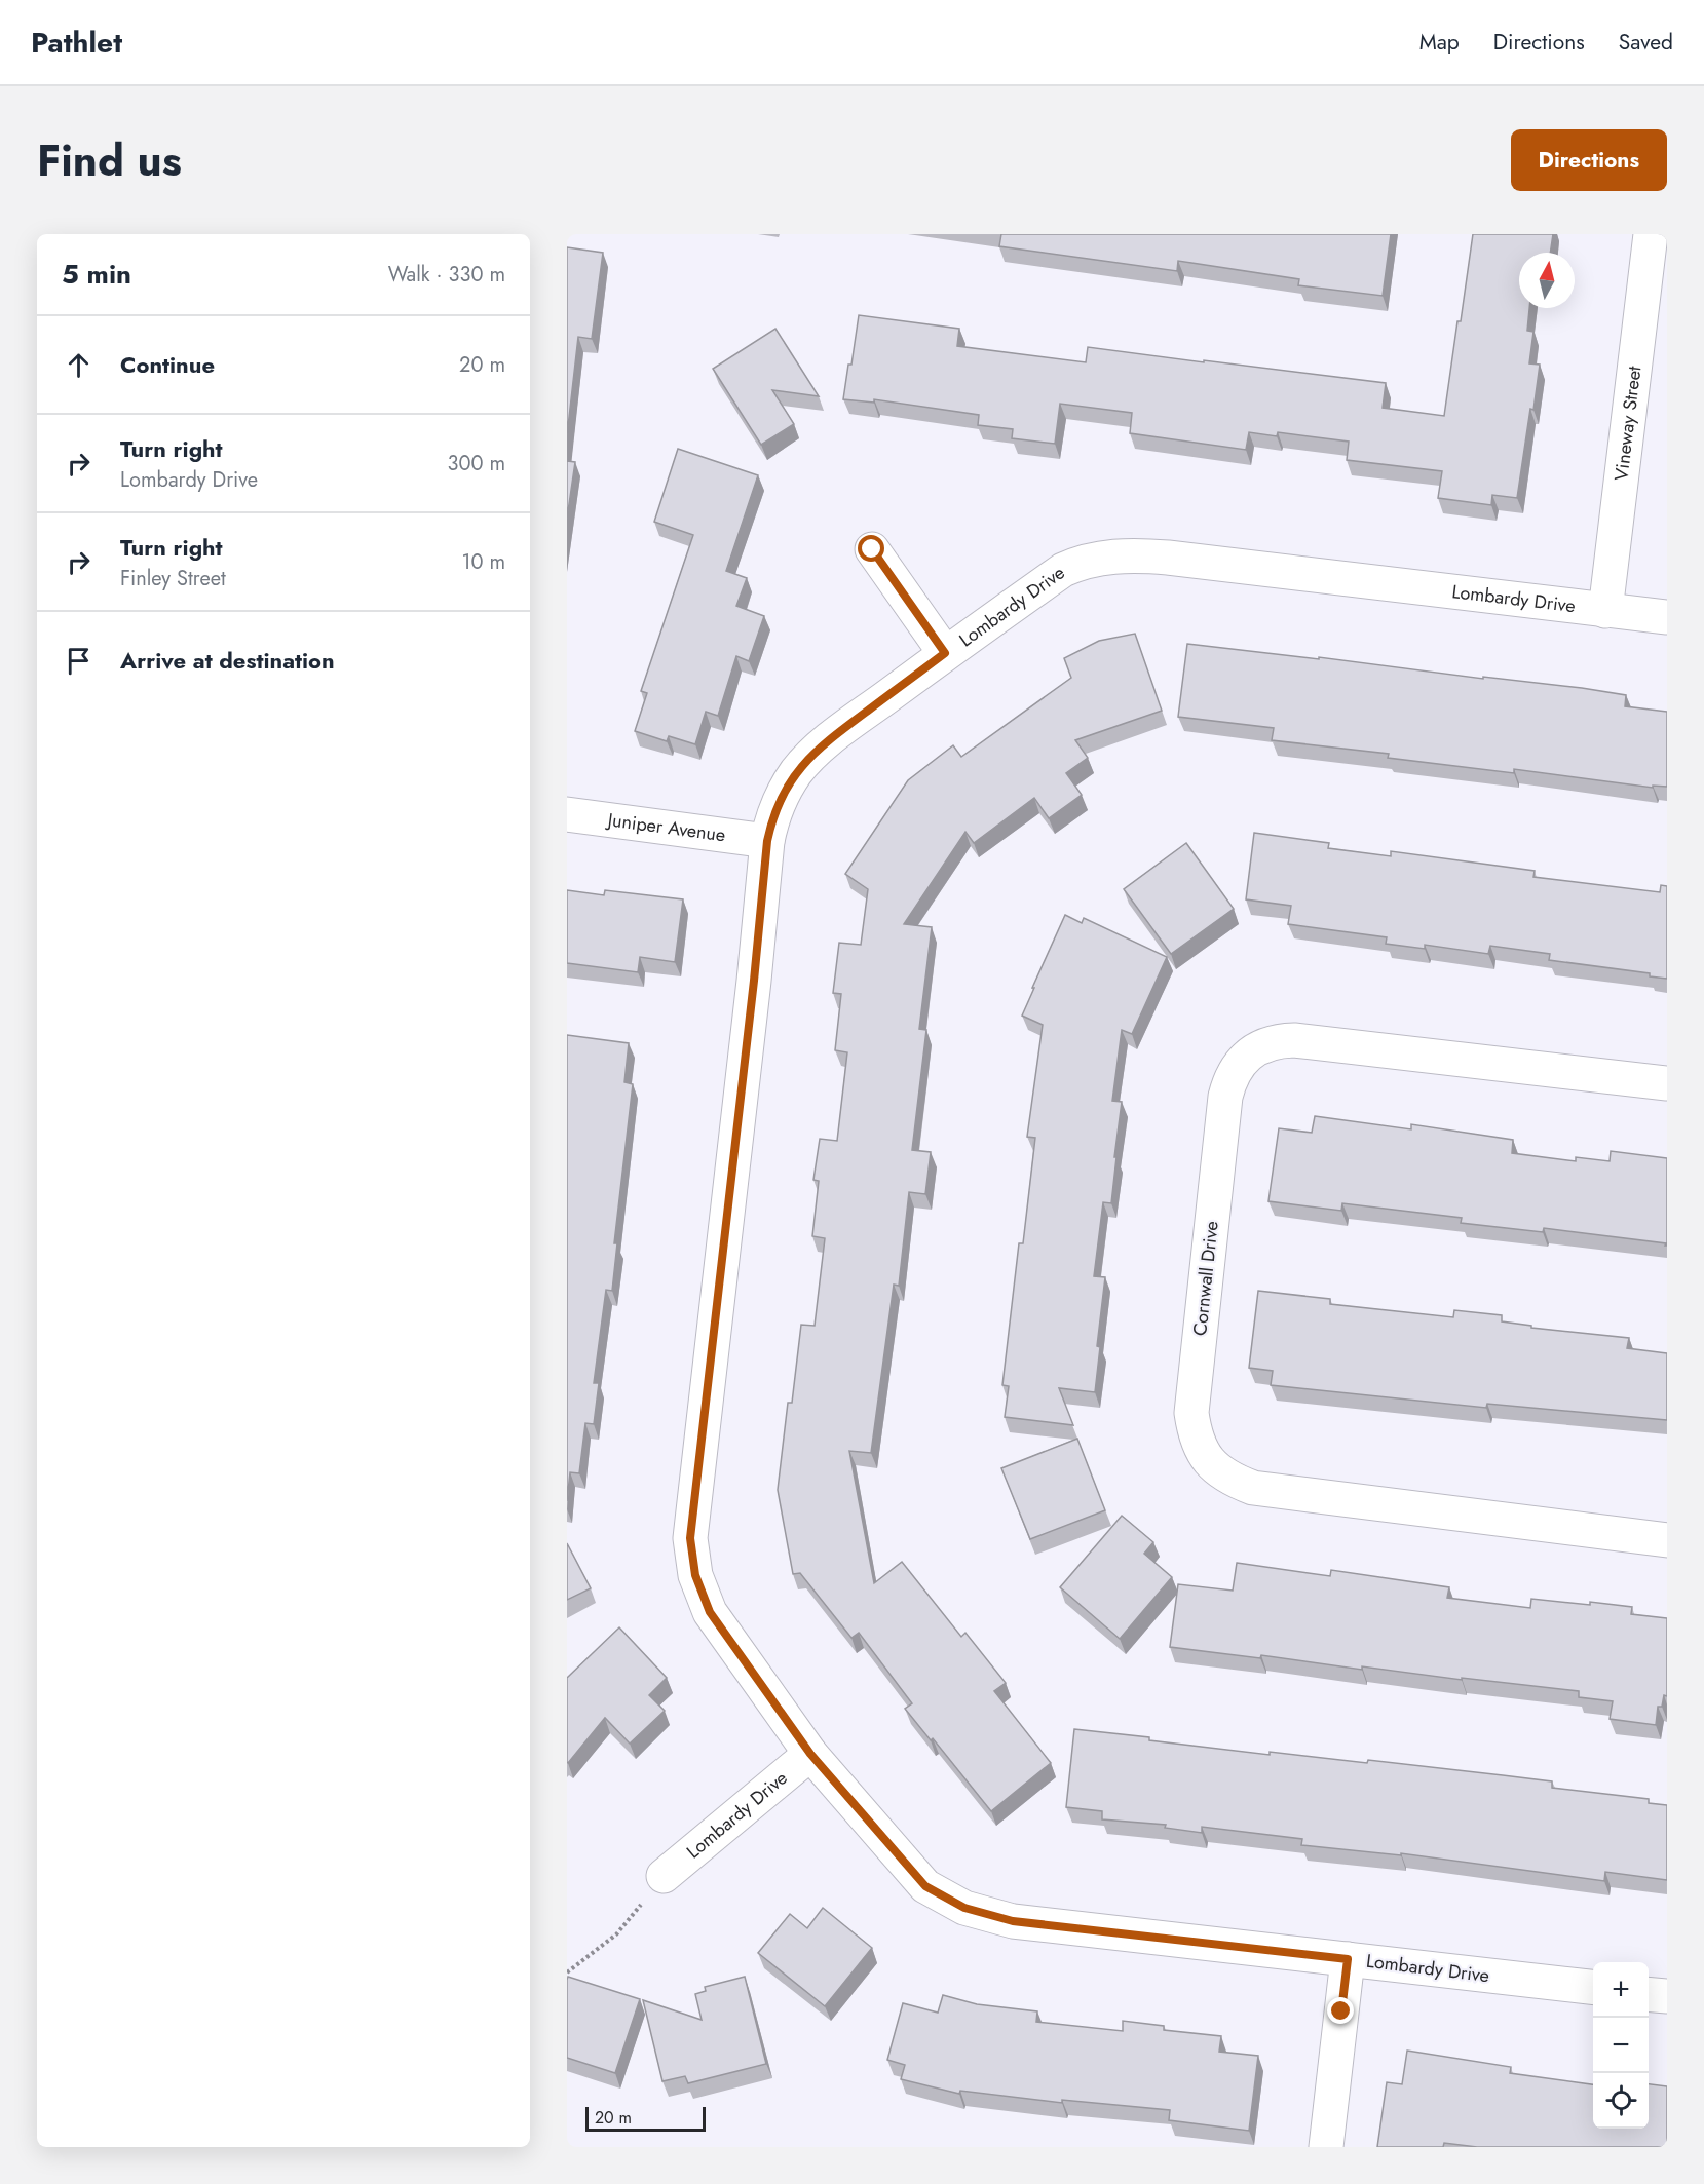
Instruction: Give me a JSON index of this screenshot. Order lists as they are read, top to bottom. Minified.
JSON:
{"streets":{"street":["Vineway Street","Lombardy Drive","Juniper Avenue","Cornwall Drive"]},"crossings":[["Vineway Street","Lombardy Drive"],["Lombardy Drive","Juniper Avenue"]],"scale_bar":"20 m","north":"top","page":{"header":"Pathlet","nav":["Map","Directions","Saved"],"title":"Find us","buttons":"Directions","heading":["5 min","Walk · 330 m"],"list":[["Continue","20 m"],["Turn right","Lombardy Drive","300 m"],["Turn right","Finley Street","10 m"],"Arrive at destination"],"map_buttons":["+","−"],"scale":"20 m"}}
